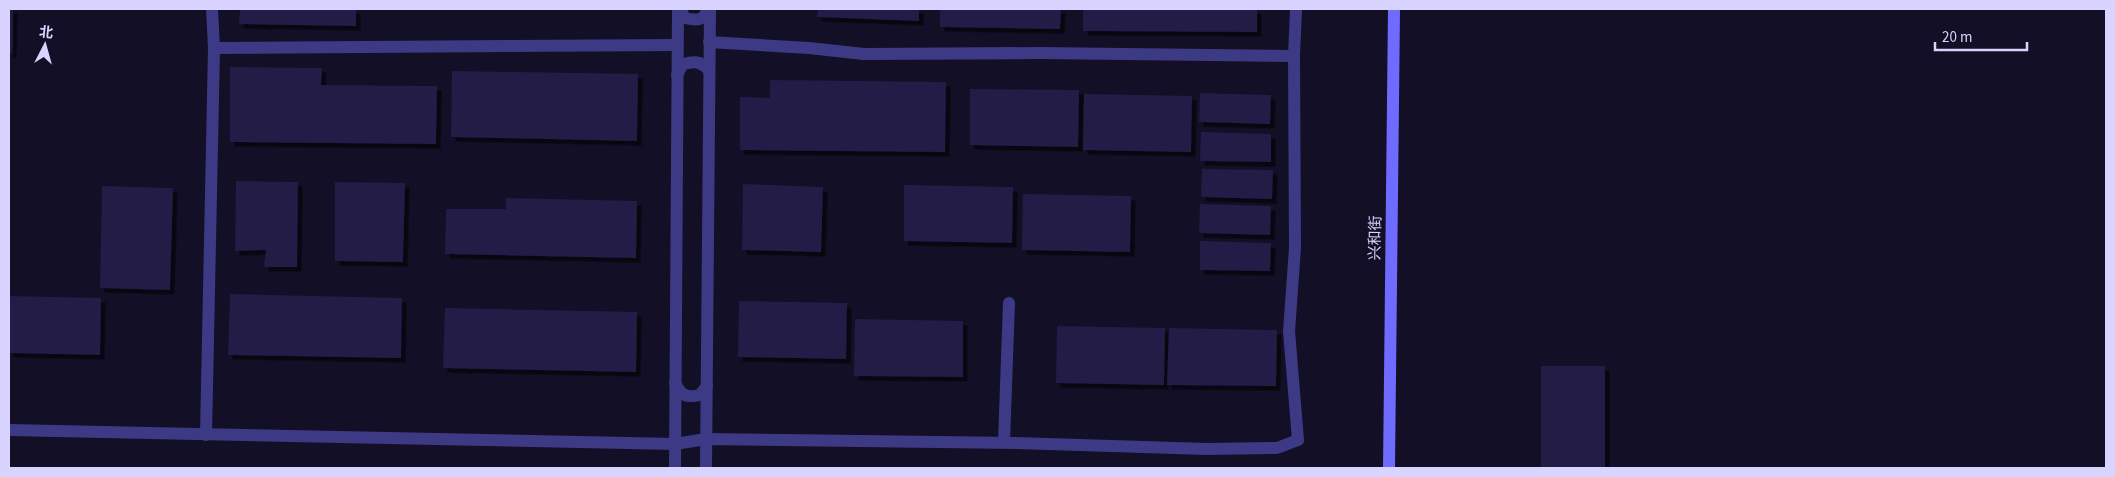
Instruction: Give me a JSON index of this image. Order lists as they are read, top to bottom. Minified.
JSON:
{"streets":{"street":["兴和街"]},"scale_bar":"20 m","north":"top"}
